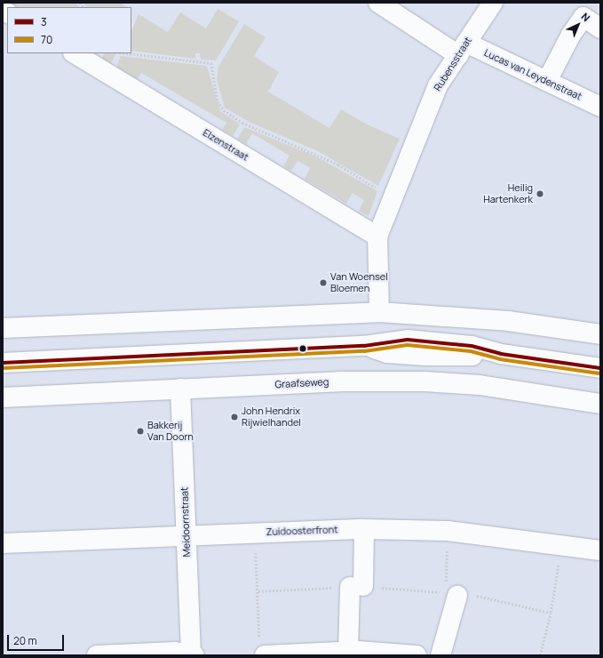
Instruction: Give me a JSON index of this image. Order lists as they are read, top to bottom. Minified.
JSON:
{"streets":{"street":["Rubensstraat","Lucas van Leydenstraat","Elzenstraat","Graafseweg","Meidoornstraat","Zuidoosterfront"]},"crossings":[["Rubensstraat","Lucas van Leydenstraat"],["Rubensstraat","Elzenstraat"],["Graafseweg","Meidoornstraat"],["Meidoornstraat","Zuidoosterfront"]],"places":["Heilig Hartenkerk","Van Woensel Bloemen","John Hendrix Rijwielhandel","Bakkerij Van Doorn"],"lines":["transit line 3","transit line 70"],"legend":["3","70"],"scale_bar":"20 m","north":"top right"}
